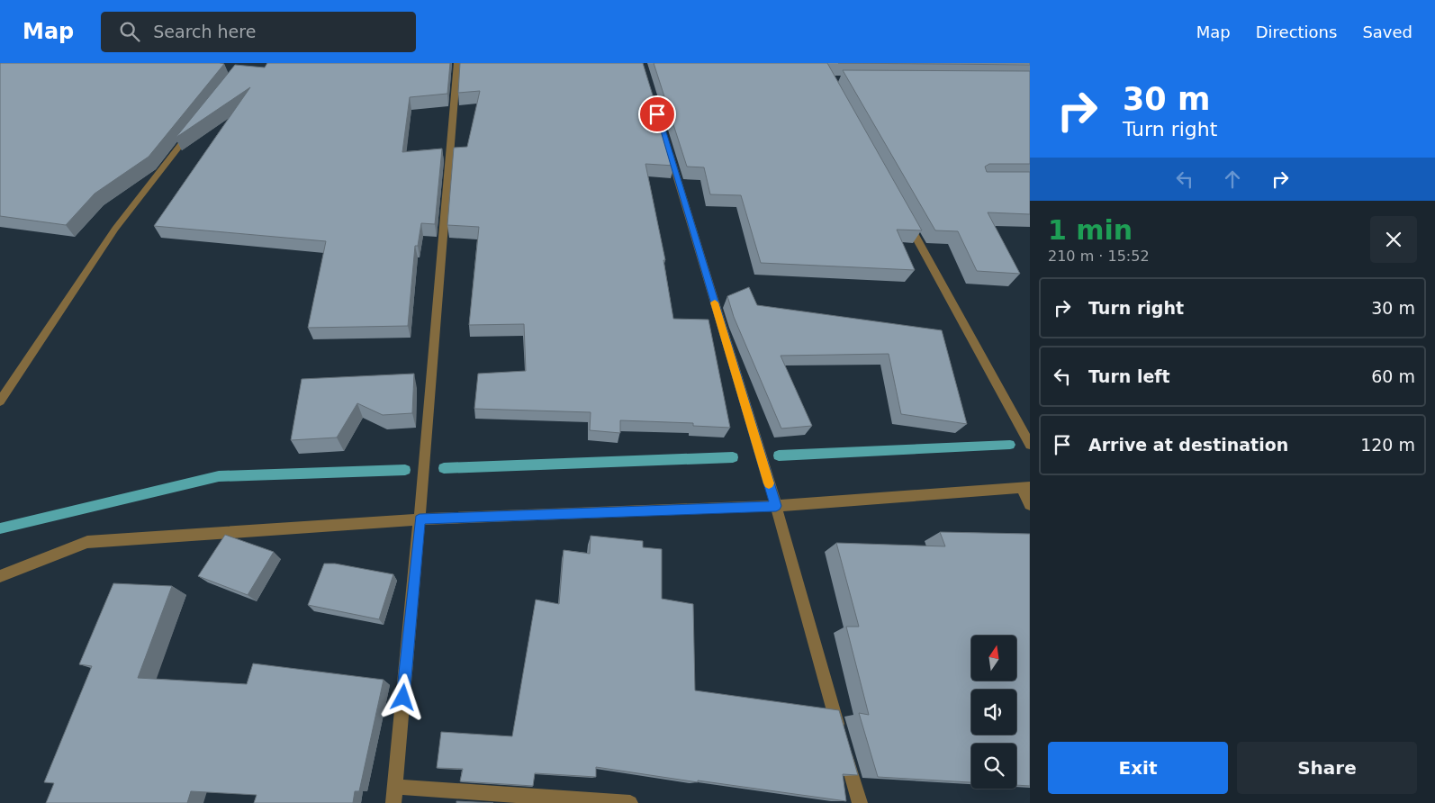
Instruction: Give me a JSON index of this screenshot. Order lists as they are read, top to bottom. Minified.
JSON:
{"north":"top","page":{"header":"Map","search":"Search here","nav":["Map","Directions","Saved"],"turn":["30 m","Turn right"],"heading":["1 min","210 m · 15:52"],"list":[{"name":"Turn right","value":"30 m"},{"name":"Turn left","value":"60 m"},{"name":"Arrive at destination","value":"120 m"}],"buttons":["Exit","Share"]}}
